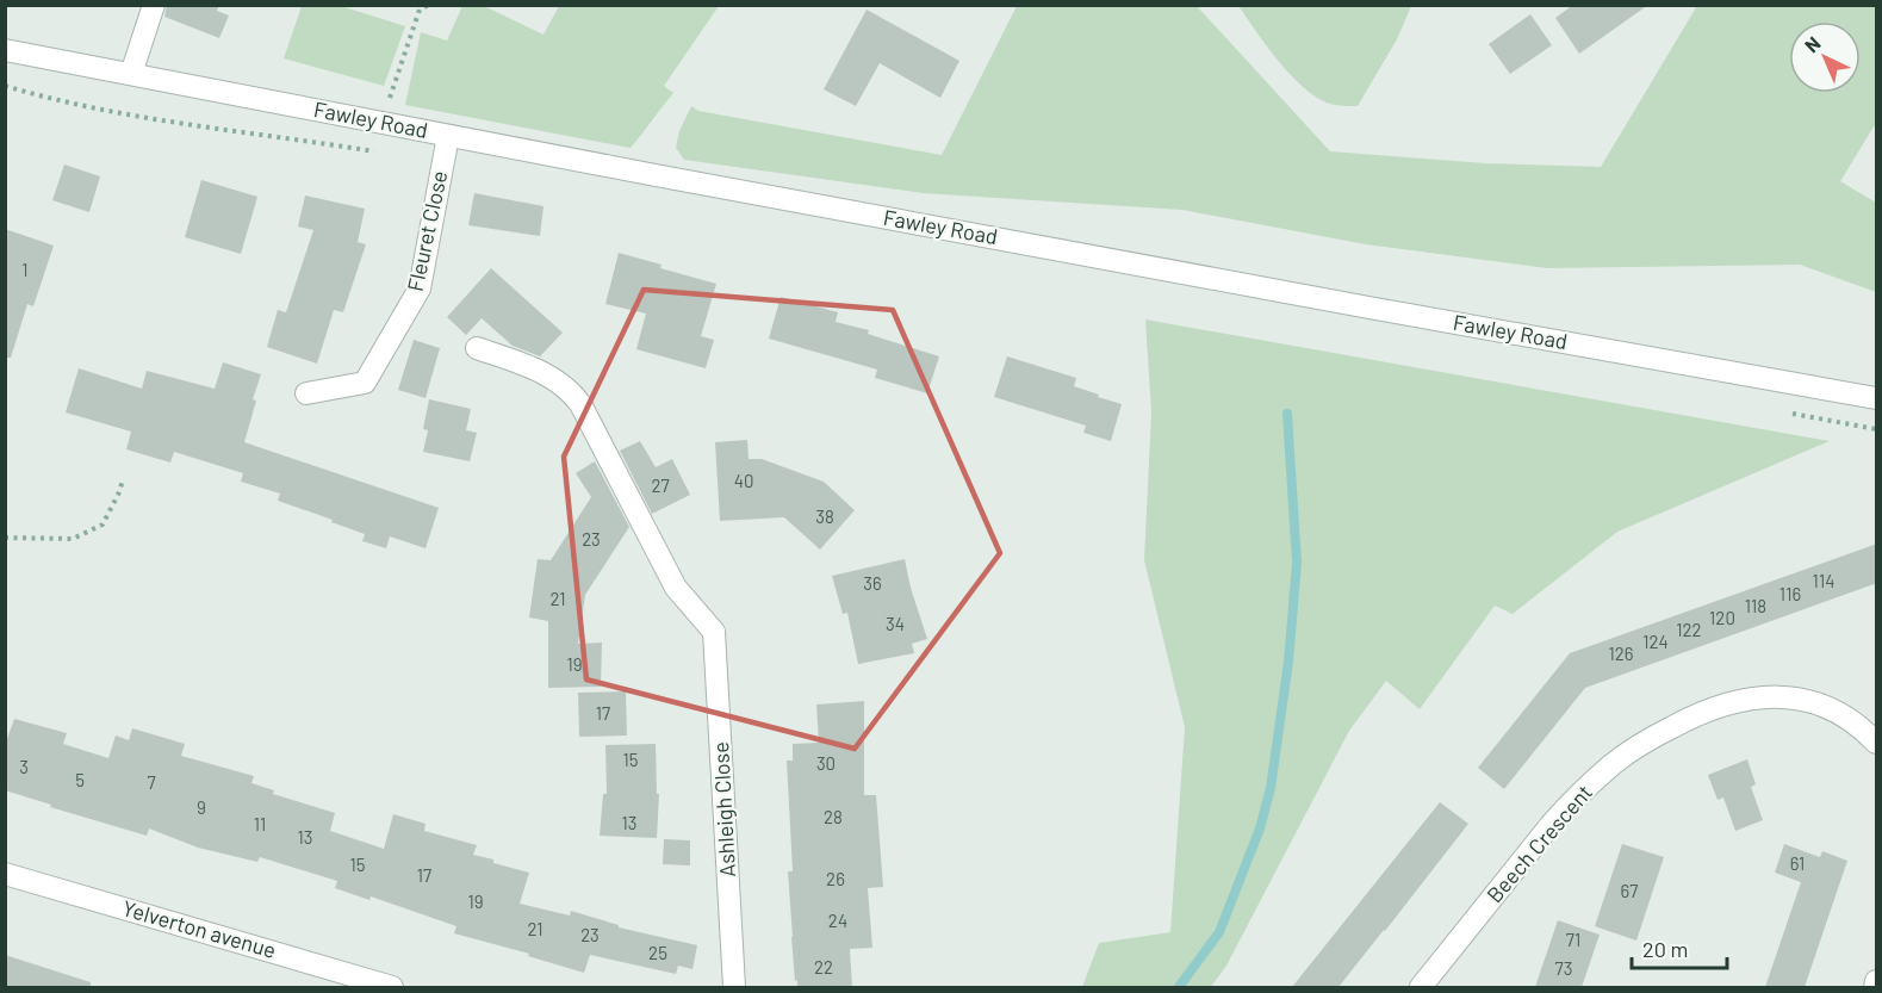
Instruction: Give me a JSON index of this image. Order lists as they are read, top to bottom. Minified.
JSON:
{"streets":{"street":["Fawley Road","Fleuret Close","Ashleigh Close","Beech Crescent","Yelverton avenue"]},"crossings":[["Fawley Road","Fleuret Close"]],"house_numbers":["1","40","27","38","23","114","36","116","21","118","120","34","122","124","126","19","17","15","30","3","5","7","9","28","13","11","13","61","15","17","26","67","19","24","21","23","71","25","22","73"],"scale_bar":"20 m","north":"top left"}
